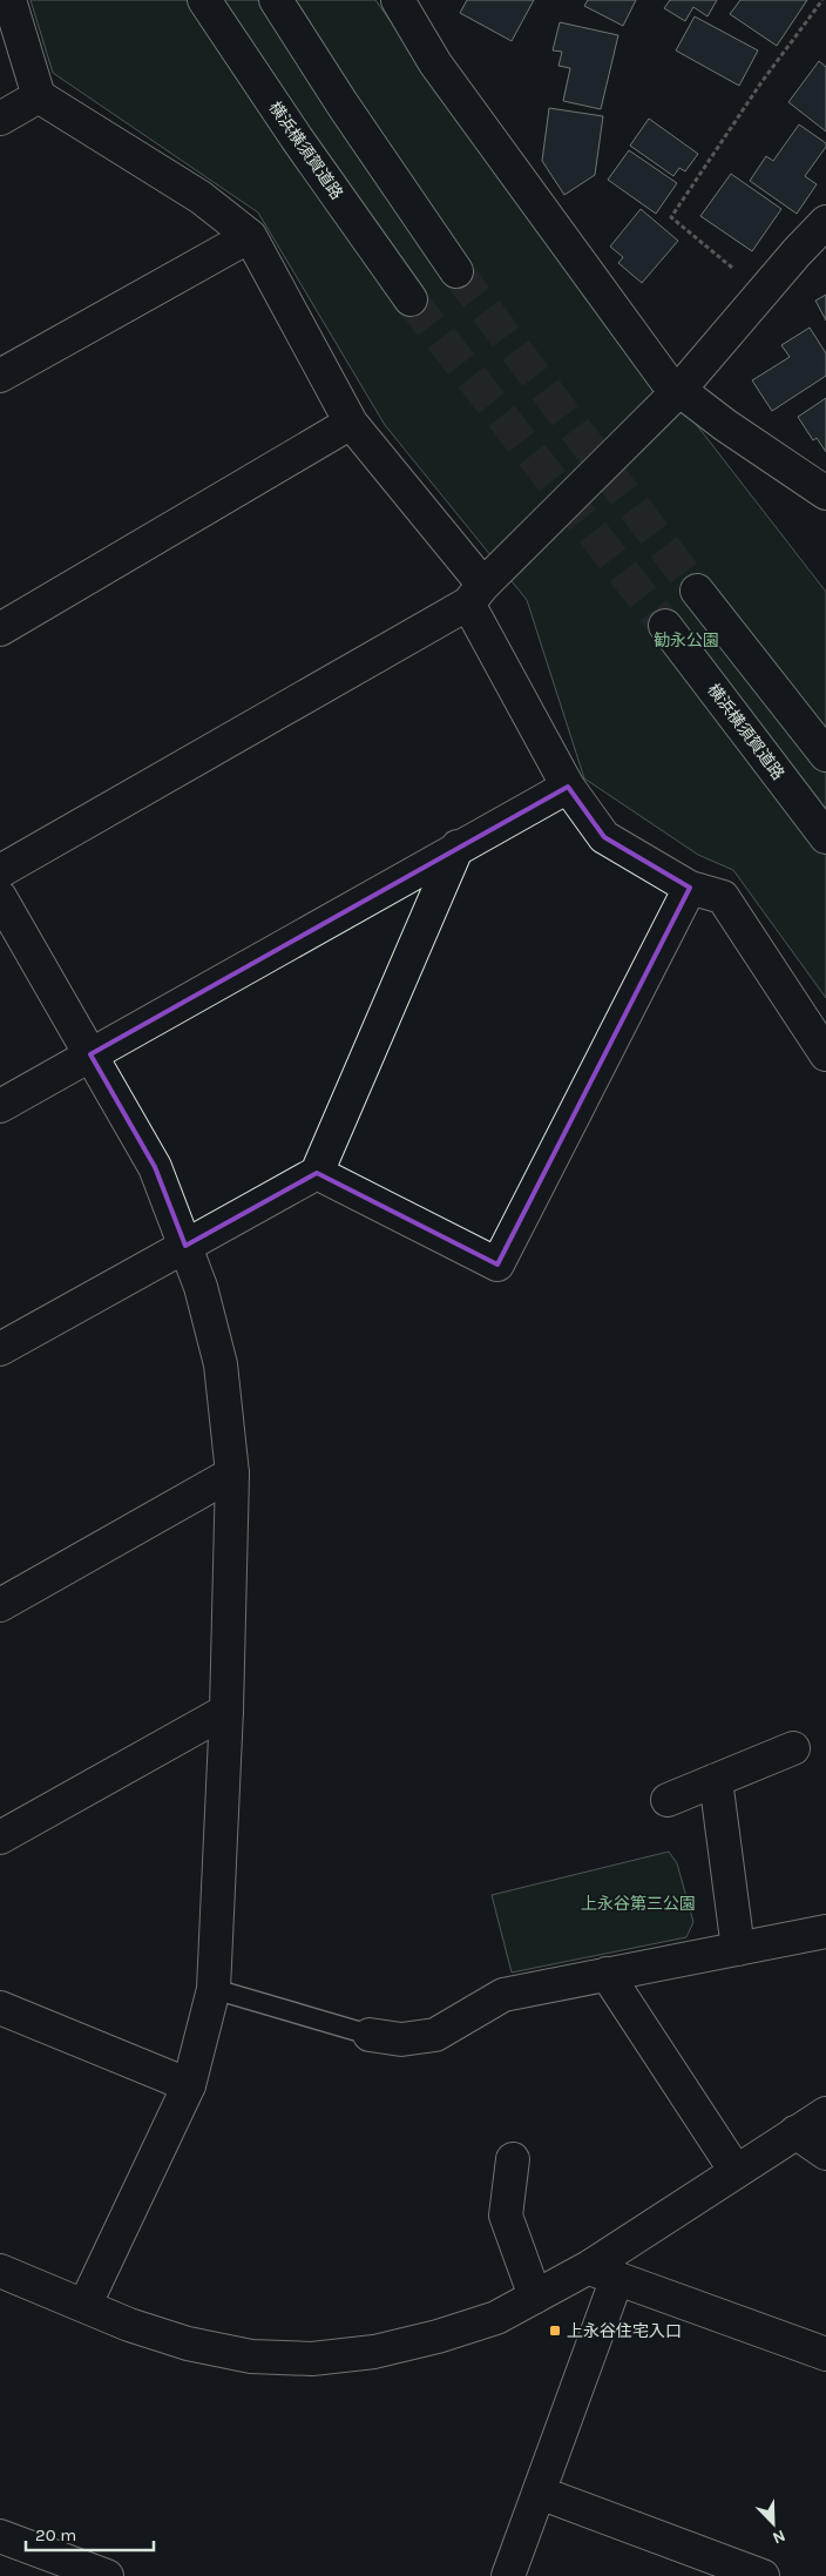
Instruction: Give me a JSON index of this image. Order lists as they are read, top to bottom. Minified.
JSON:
{"streets":{"main road":["横浜横須賀道路"]},"parks":["勧永公園","上永谷第三公園"],"places":{"transit":["上永谷住宅入口"]},"scale_bar":"20 m","north":"bottom right"}
